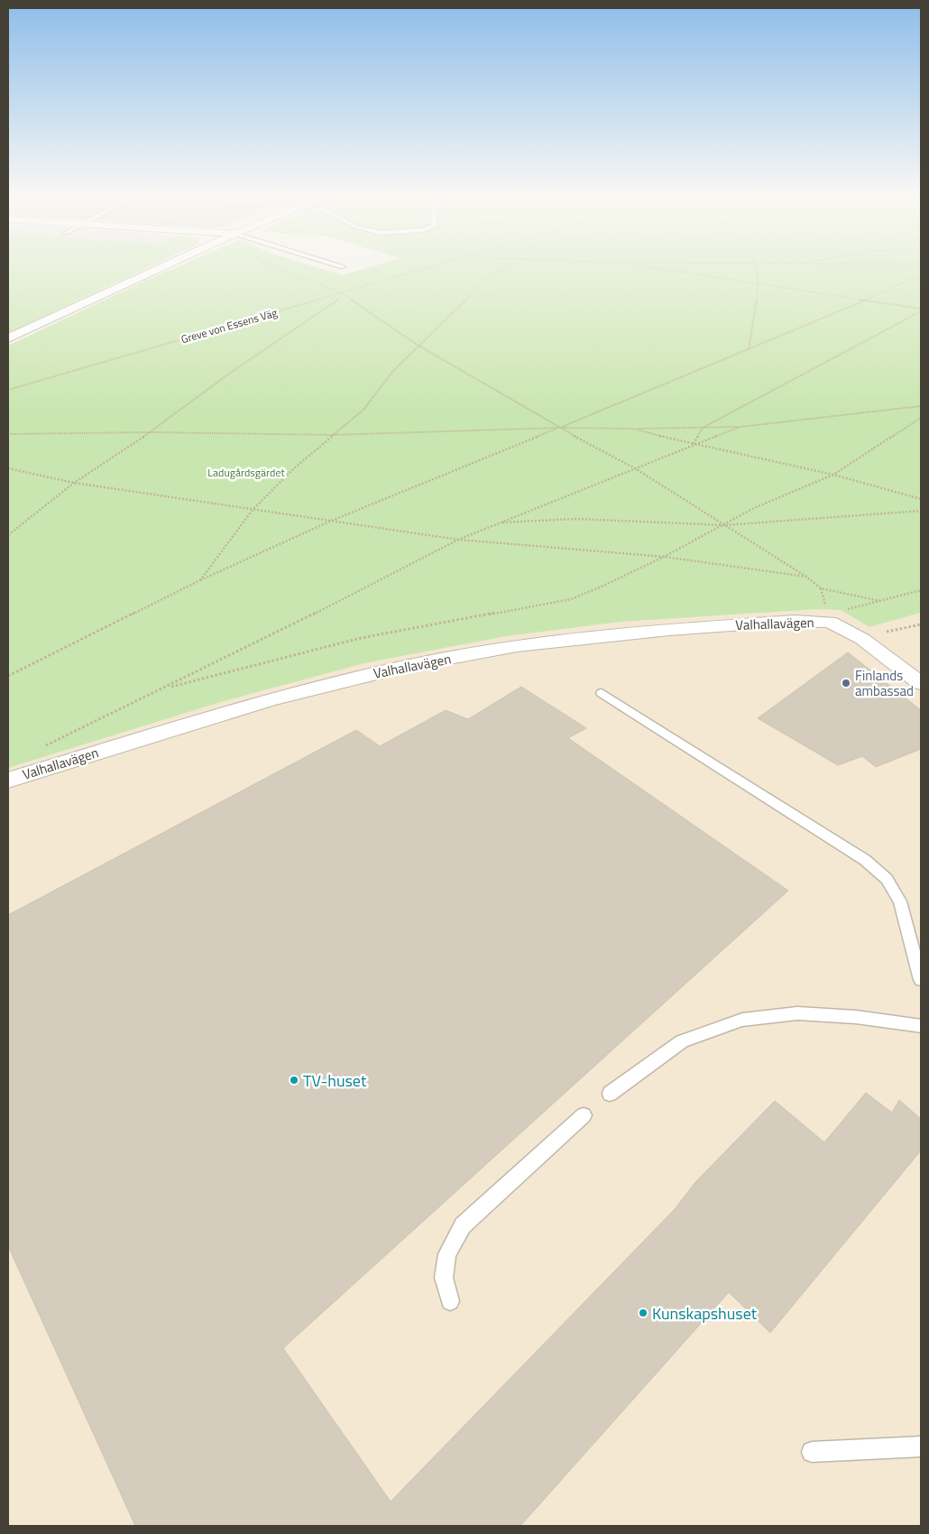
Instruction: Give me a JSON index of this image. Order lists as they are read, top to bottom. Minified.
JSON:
{"streets":{"street":["Valhallavägen"],"path":["Greve von Essens Väg"]},"parks":["Ladugårdsgärdet"],"places":["Finlands ambassad","TV-huset","Kunskapshuset"]}
